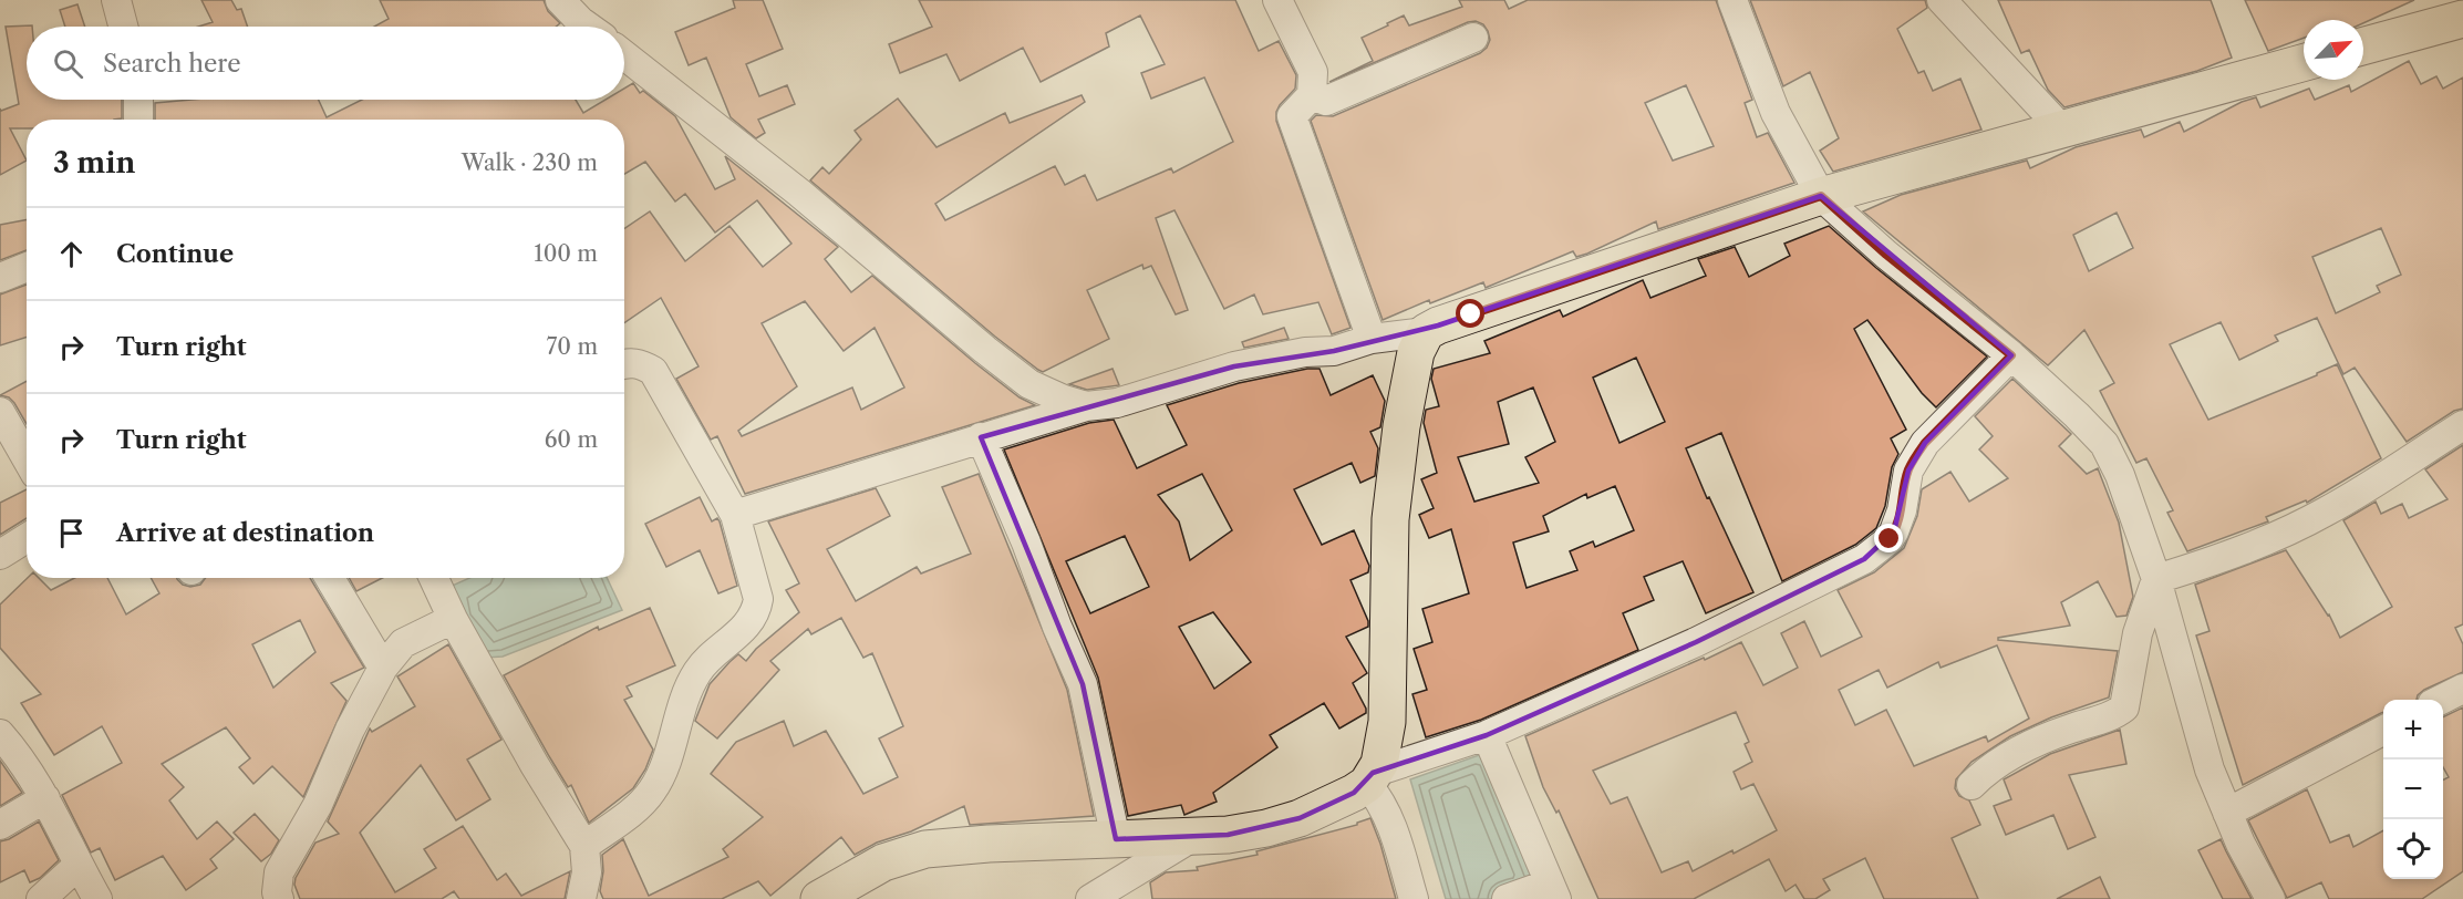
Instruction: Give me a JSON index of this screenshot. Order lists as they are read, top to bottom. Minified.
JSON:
{"north":"top right","page":{"search":"Search here","heading":["3 min","Walk · 230 m"],"list":[["Continue","100 m"],["Turn right","70 m"],["Turn right","60 m"],"Arrive at destination"],"map_buttons":["+","−"]}}
